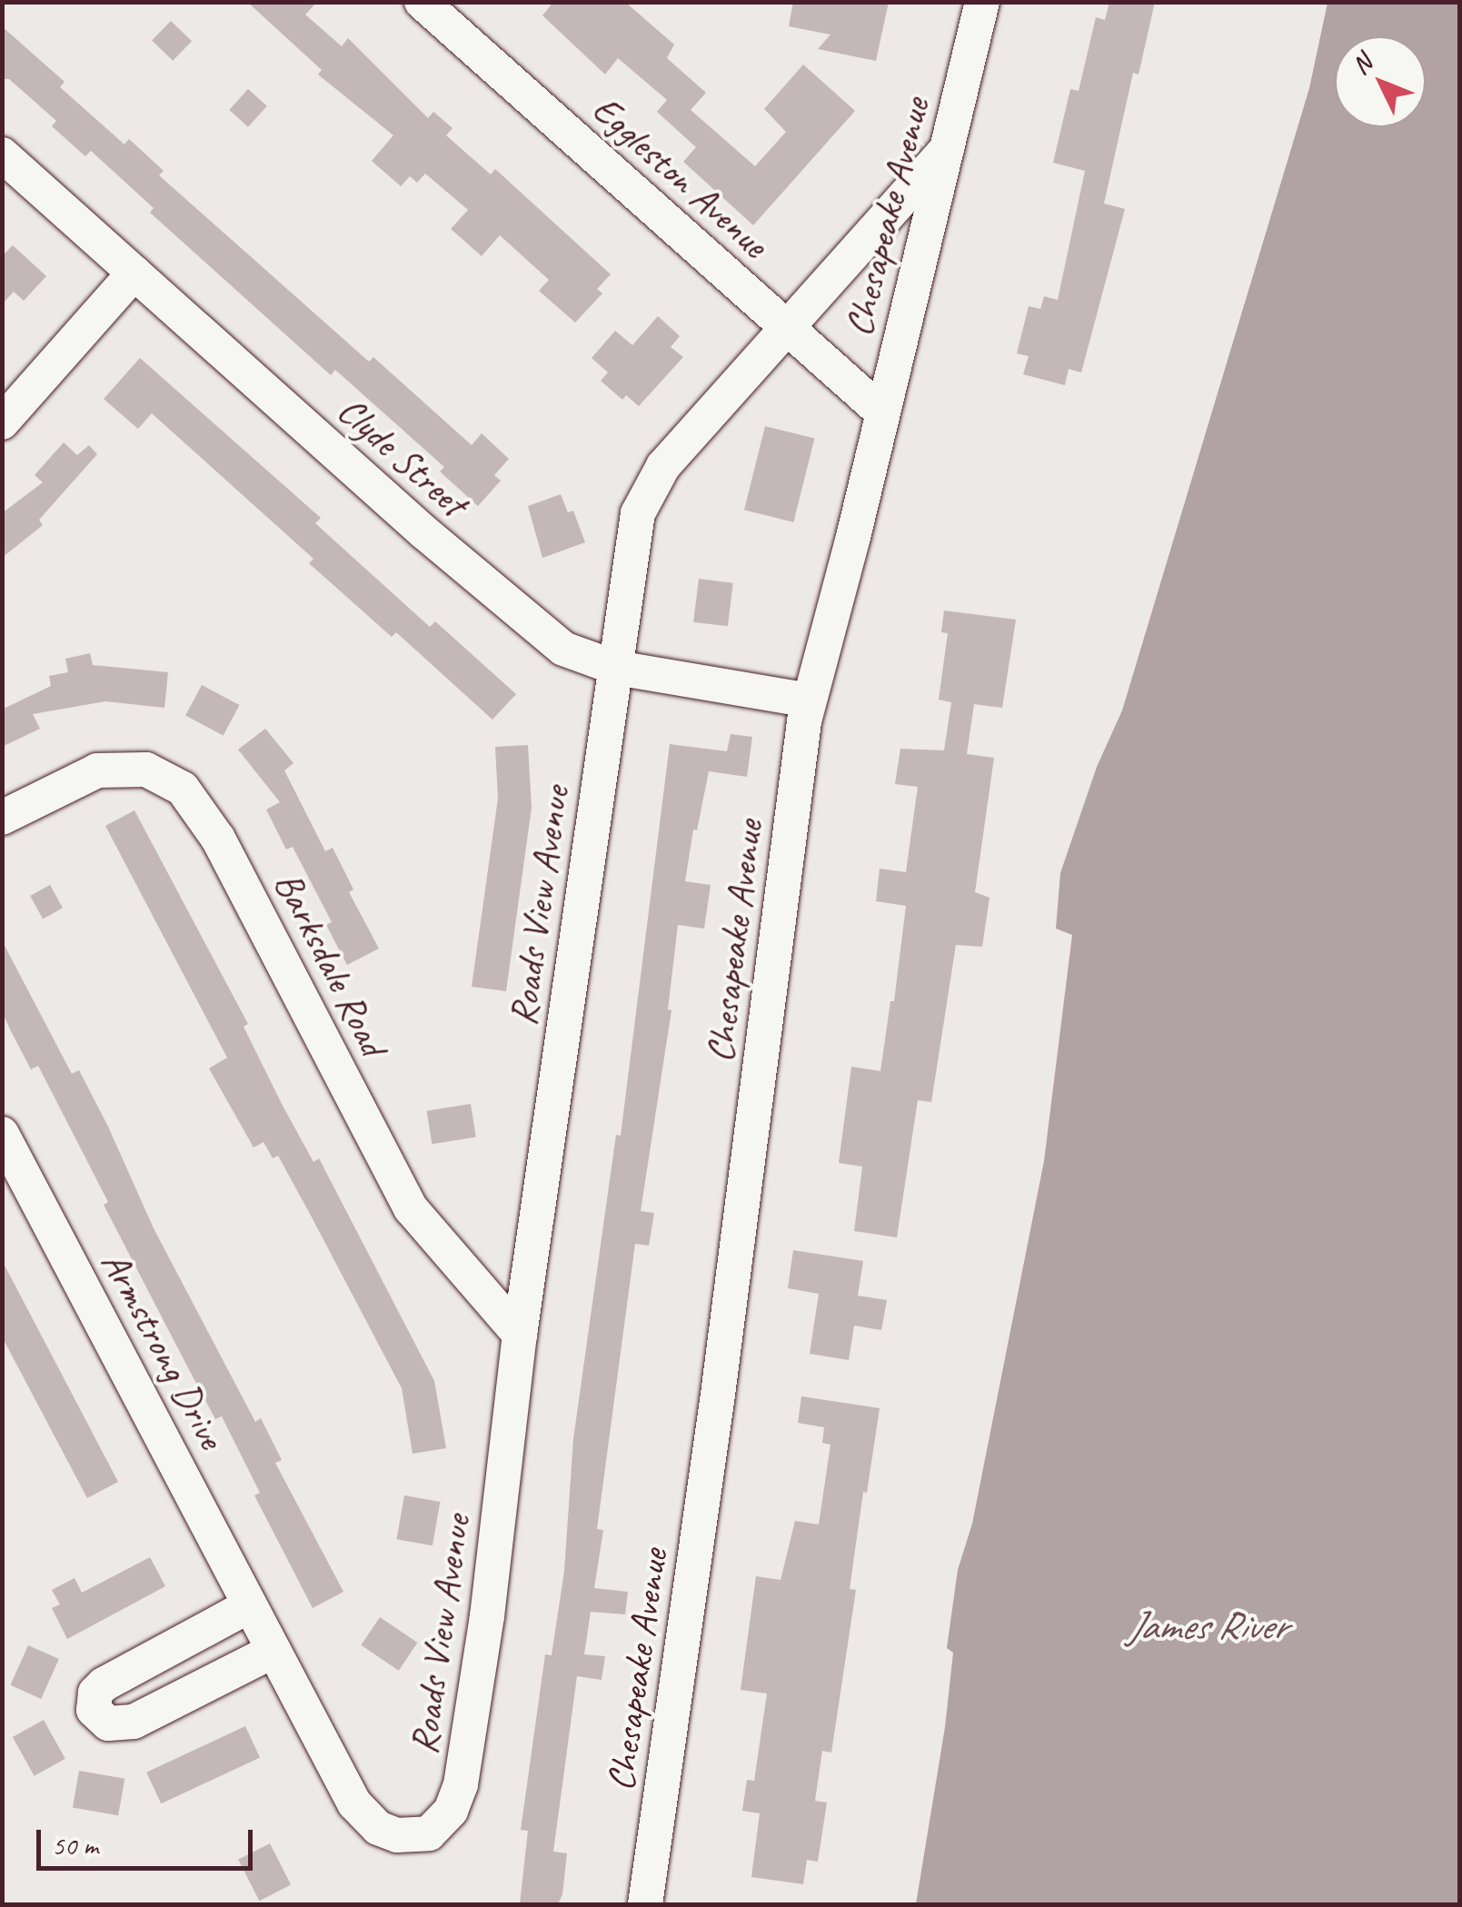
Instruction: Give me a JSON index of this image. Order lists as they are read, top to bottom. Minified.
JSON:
{"streets":{"street":["Eggleston Avenue","Chesapeake Avenue","Clyde Street","Roads View Avenue","Barksdale Road","Armstrong Drive"]},"crossings":[["Eggleston Avenue","Chesapeake Avenue"],["Eggleston Avenue","Roads View Avenue"],["Chesapeake Avenue","Clyde Street"],["Chesapeake Avenue","Roads View Avenue"],["Clyde Street","Roads View Avenue"],["Roads View Avenue","Barksdale Road"],["Roads View Avenue","Armstrong Drive"]],"water":["James River"],"scale_bar":"50 m","north":"top left"}
